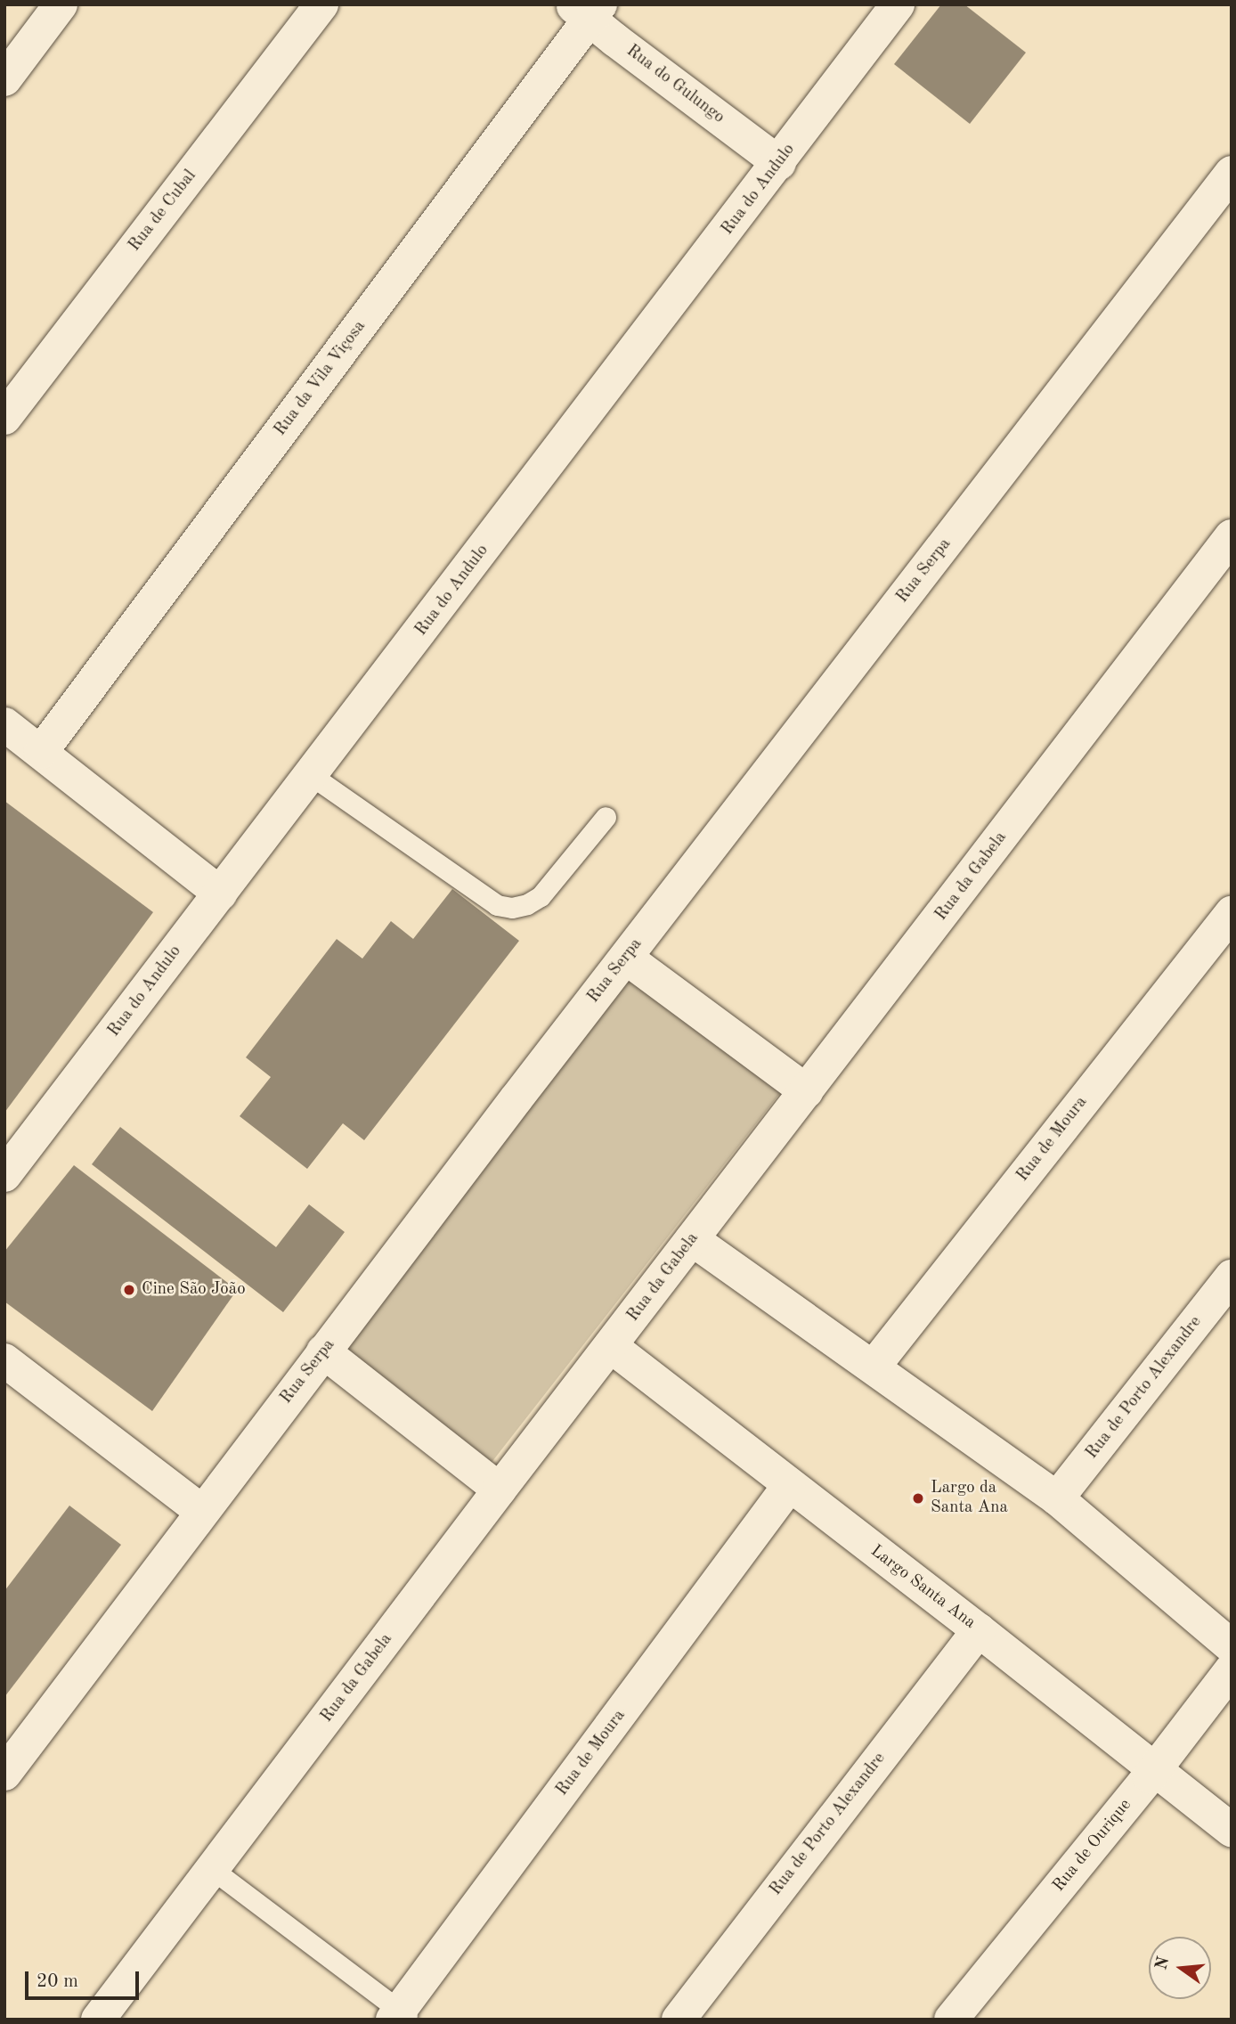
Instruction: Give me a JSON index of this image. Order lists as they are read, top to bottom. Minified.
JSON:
{"streets":{"street":["Rua do Gulungo","Rua do Andulo","Rua de Cubal","Rua da Vila Viçosa","Rua Serpa","Rua da Gabela","Rua de Moura","Rua de Porto Alexandre","Largo Santa Ana","Rua de Ourique"]},"crossings":[["Rua do Gulungo","Rua do Andulo"],["Rua do Gulungo","Rua da Vila Viçosa"],["Rua da Gabela","Largo Santa Ana"],["Rua de Moura","Largo Santa Ana"],["Rua de Porto Alexandre","Largo Santa Ana"],["Largo Santa Ana","Rua de Ourique"]],"places":["Cine São João","Largo da Santa Ana"],"scale_bar":"20 m","north":"left"}
